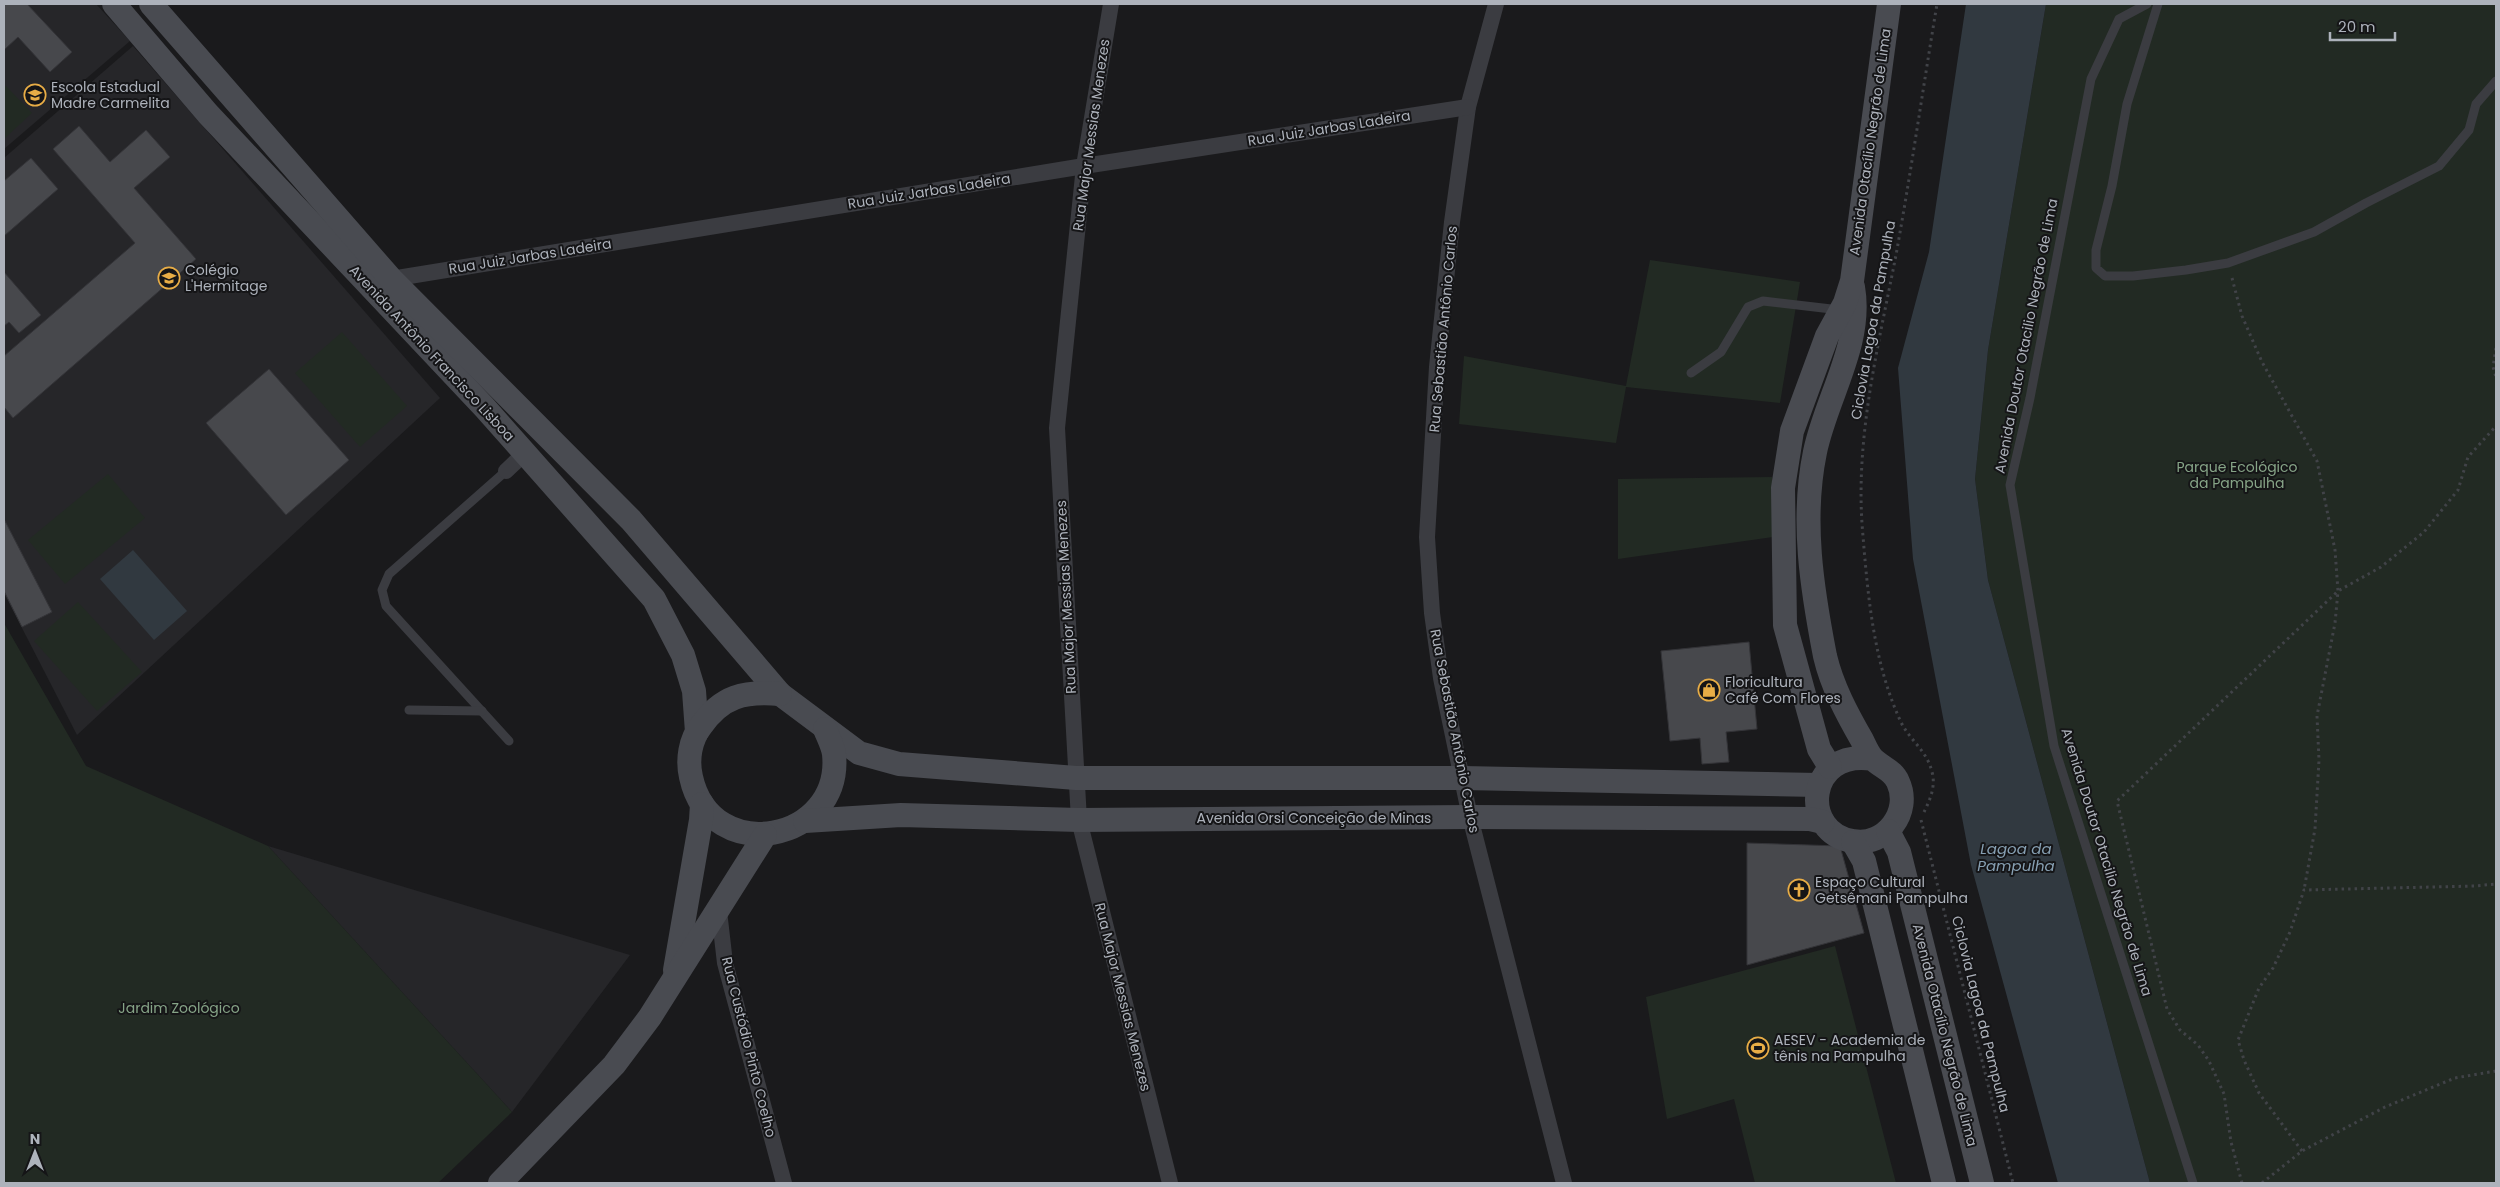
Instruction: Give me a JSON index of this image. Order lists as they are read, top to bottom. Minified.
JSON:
{"streets":{"street":["Rua Juiz Jarbas Ladeira","Rua Major Messias Menezes","Avenida Otacílio Negrão de Lima","Rua Sebastião Antônio Carlos","Avenida Antônio Francisco Lisboa","Avenida Orsi Conceição de Minas","Rua Custódio Pinto Coelho"],"lane":["Avenida Doutor Otacilio Negrão de Lima"],"path":["Ciclovia Lagoa da Pampulha"]},"crossings":[["Rua Juiz Jarbas Ladeira","Rua Major Messias Menezes"],["Rua Juiz Jarbas Ladeira","Rua Sebastião Antônio Carlos"],["Rua Juiz Jarbas Ladeira","Avenida Antônio Francisco Lisboa"],["Rua Major Messias Menezes","Avenida Orsi Conceição de Minas"],["Avenida Otacílio Negrão de Lima","Avenida Orsi Conceição de Minas"],["Rua Sebastião Antônio Carlos","Avenida Orsi Conceição de Minas"],["Avenida Antônio Francisco Lisboa","Avenida Orsi Conceição de Minas"]],"water":["Lagoa da Pampulha"],"parks":["Parque Ecológico da Pampulha","Jardim Zoológico"],"places":{"school or university":["Escola Estadual Madre Carmelita","Colégio L'Hermitage"],"shop":["Floricultura Café Com Flores"],"church":["Espaço Cultural Getsêmani Pampulha"],"sports":["AESEV - Academia de tênis na Pampulha"]},"scale_bar":"20 m","north":"top"}
